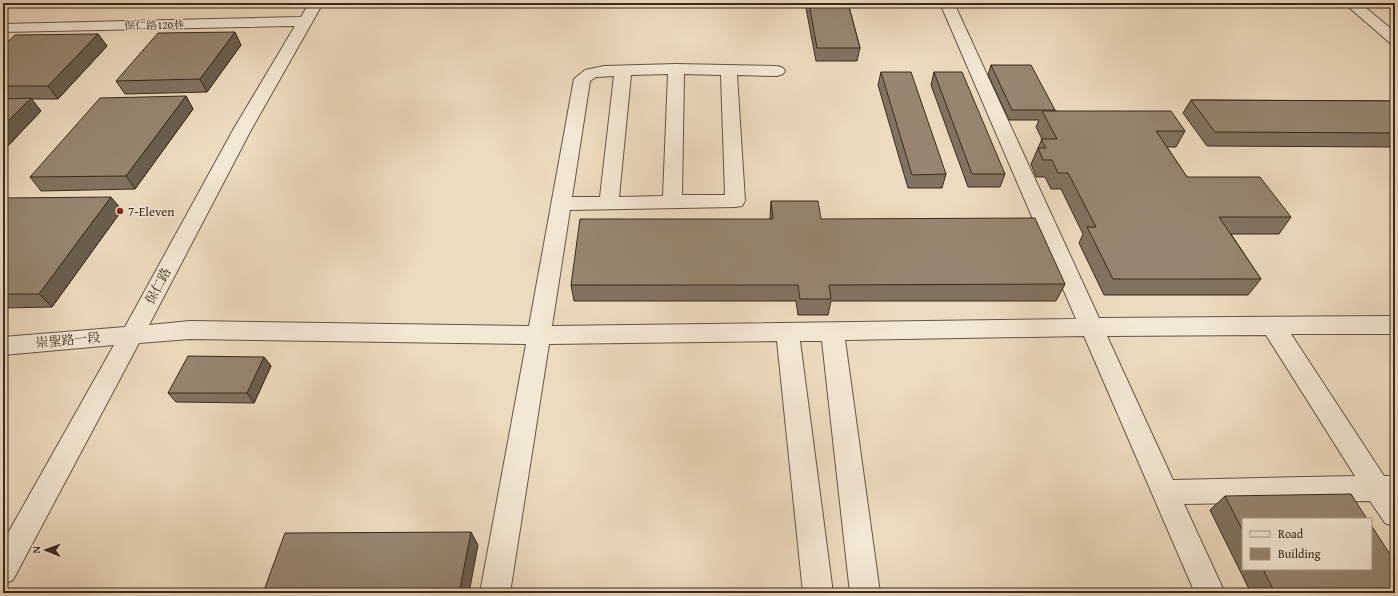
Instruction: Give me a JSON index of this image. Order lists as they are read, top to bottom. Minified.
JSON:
{"streets":{"street":["保仁路120巷","保仁路","崇聖路一段"]},"crossings":[["保仁路120巷","保仁路"],["保仁路","崇聖路一段"]],"places":["7-Eleven"],"legend":["Road","Building"],"north":"left"}
